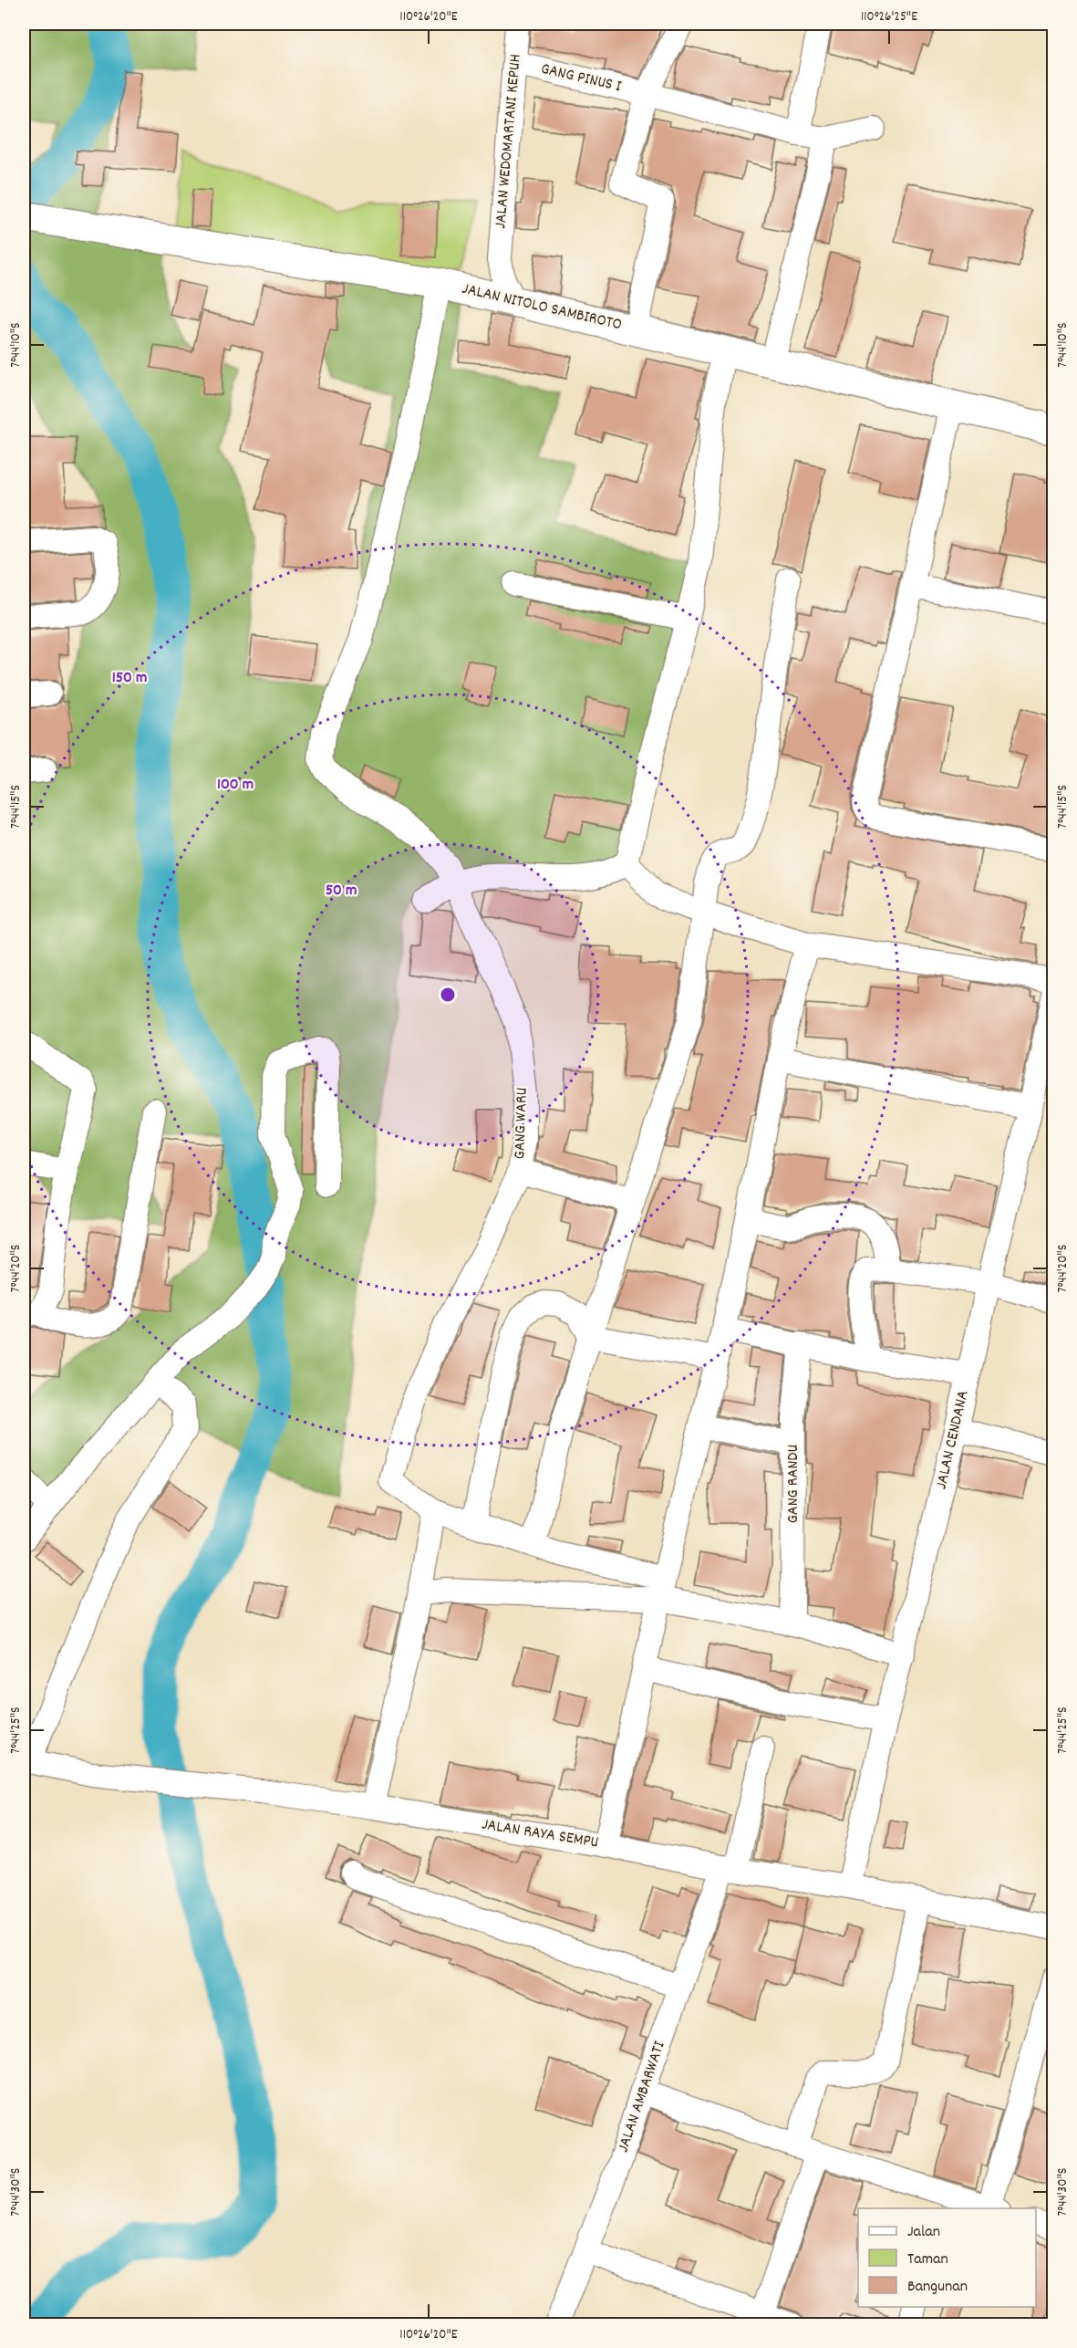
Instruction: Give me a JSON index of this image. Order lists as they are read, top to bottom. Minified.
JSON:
{"streets":{"street":["GANG PINUS I","JALAN WEDOMARTANI KEPUH","JALAN NITOLO SAMBIROTO","GANG WARU","JALAN CENDANA","GANG RANDU","JALAN RAYA SEMPU","JALAN AMBARWATI"]},"crossings":[["GANG PINUS I","JALAN WEDOMARTANI KEPUH"],["JALAN WEDOMARTANI KEPUH","JALAN NITOLO SAMBIROTO"],["JALAN NITOLO SAMBIROTO","GANG WARU"],["JALAN CENDANA","JALAN RAYA SEMPU"],["JALAN RAYA SEMPU","JALAN AMBARWATI"]],"legend":["Jalan","Taman","Bangunan"],"coordinates":["110°26'20\"E","110°26'25\"E","7°44'10\"S","7°44'15\"S","7°44'20\"S","7°44'25\"S","7°44'30\"S"],"rings":["150 m","100 m","50 m"]}
